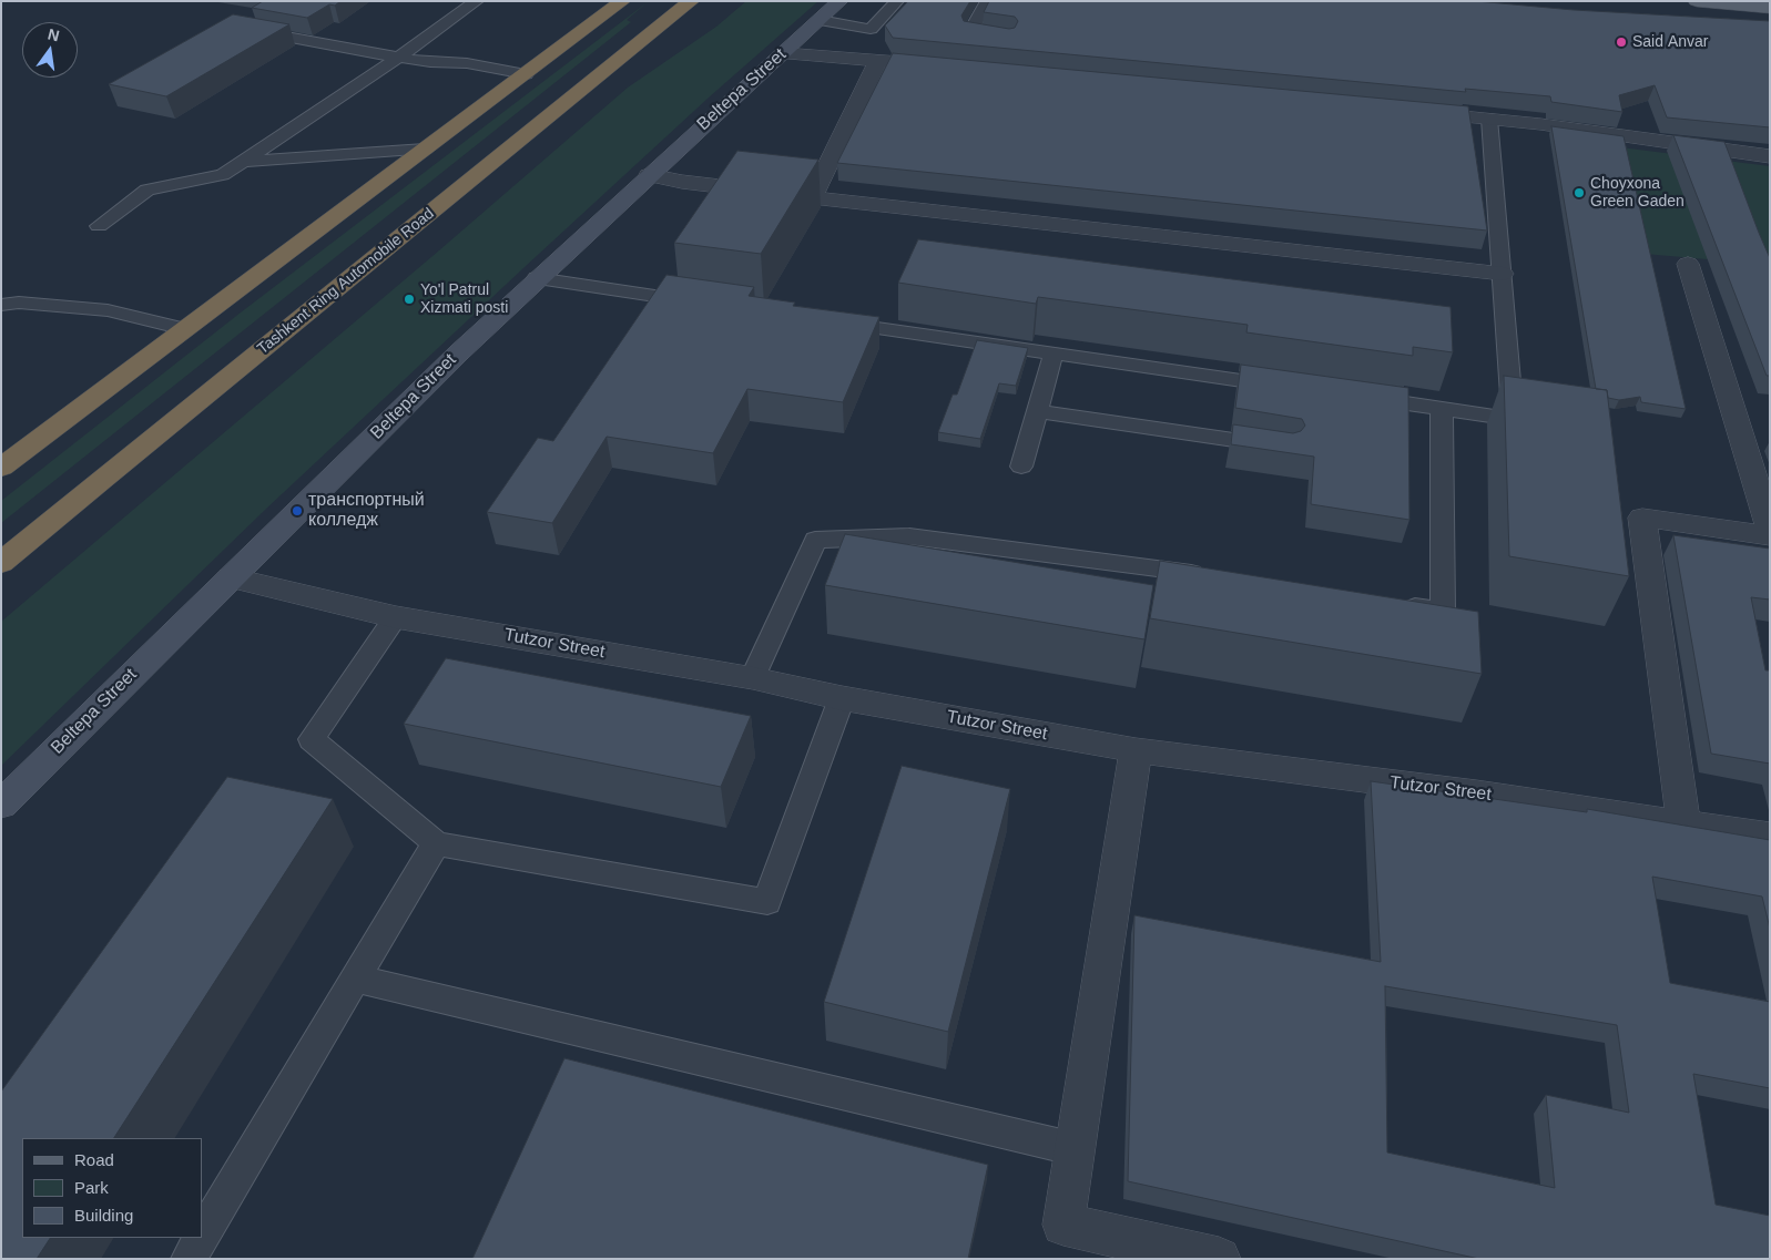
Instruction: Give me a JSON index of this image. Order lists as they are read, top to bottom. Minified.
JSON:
{"streets":{"highway":["Tashkent Ring Automobile Road"],"street":["Beltepa Street","Tutzor Street"]},"crossings":[["Beltepa Street","Tutzor Street"]],"places":["Said Anvar","Choyxona Green Gaden","Yo'l Patrul Xizmati posti","транспортный колледж"],"legend":["Road","Park","Building"],"north":"top"}
